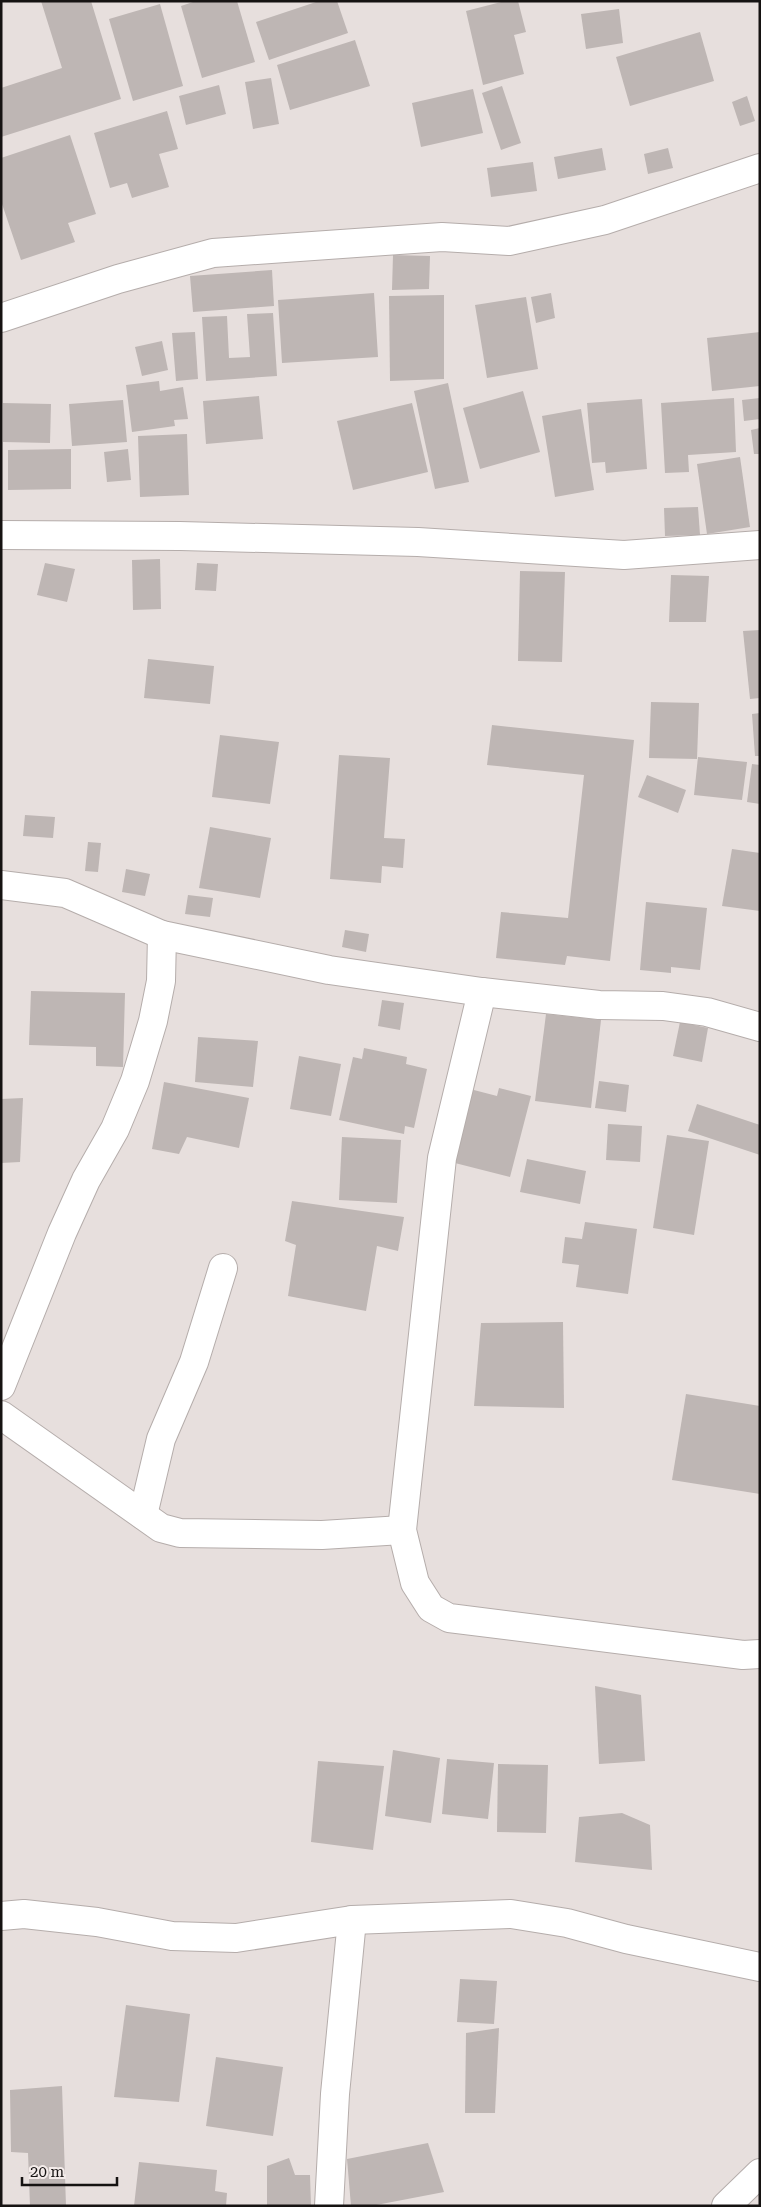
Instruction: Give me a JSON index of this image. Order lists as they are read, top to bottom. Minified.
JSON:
{"scale_bar":"20 m"}
